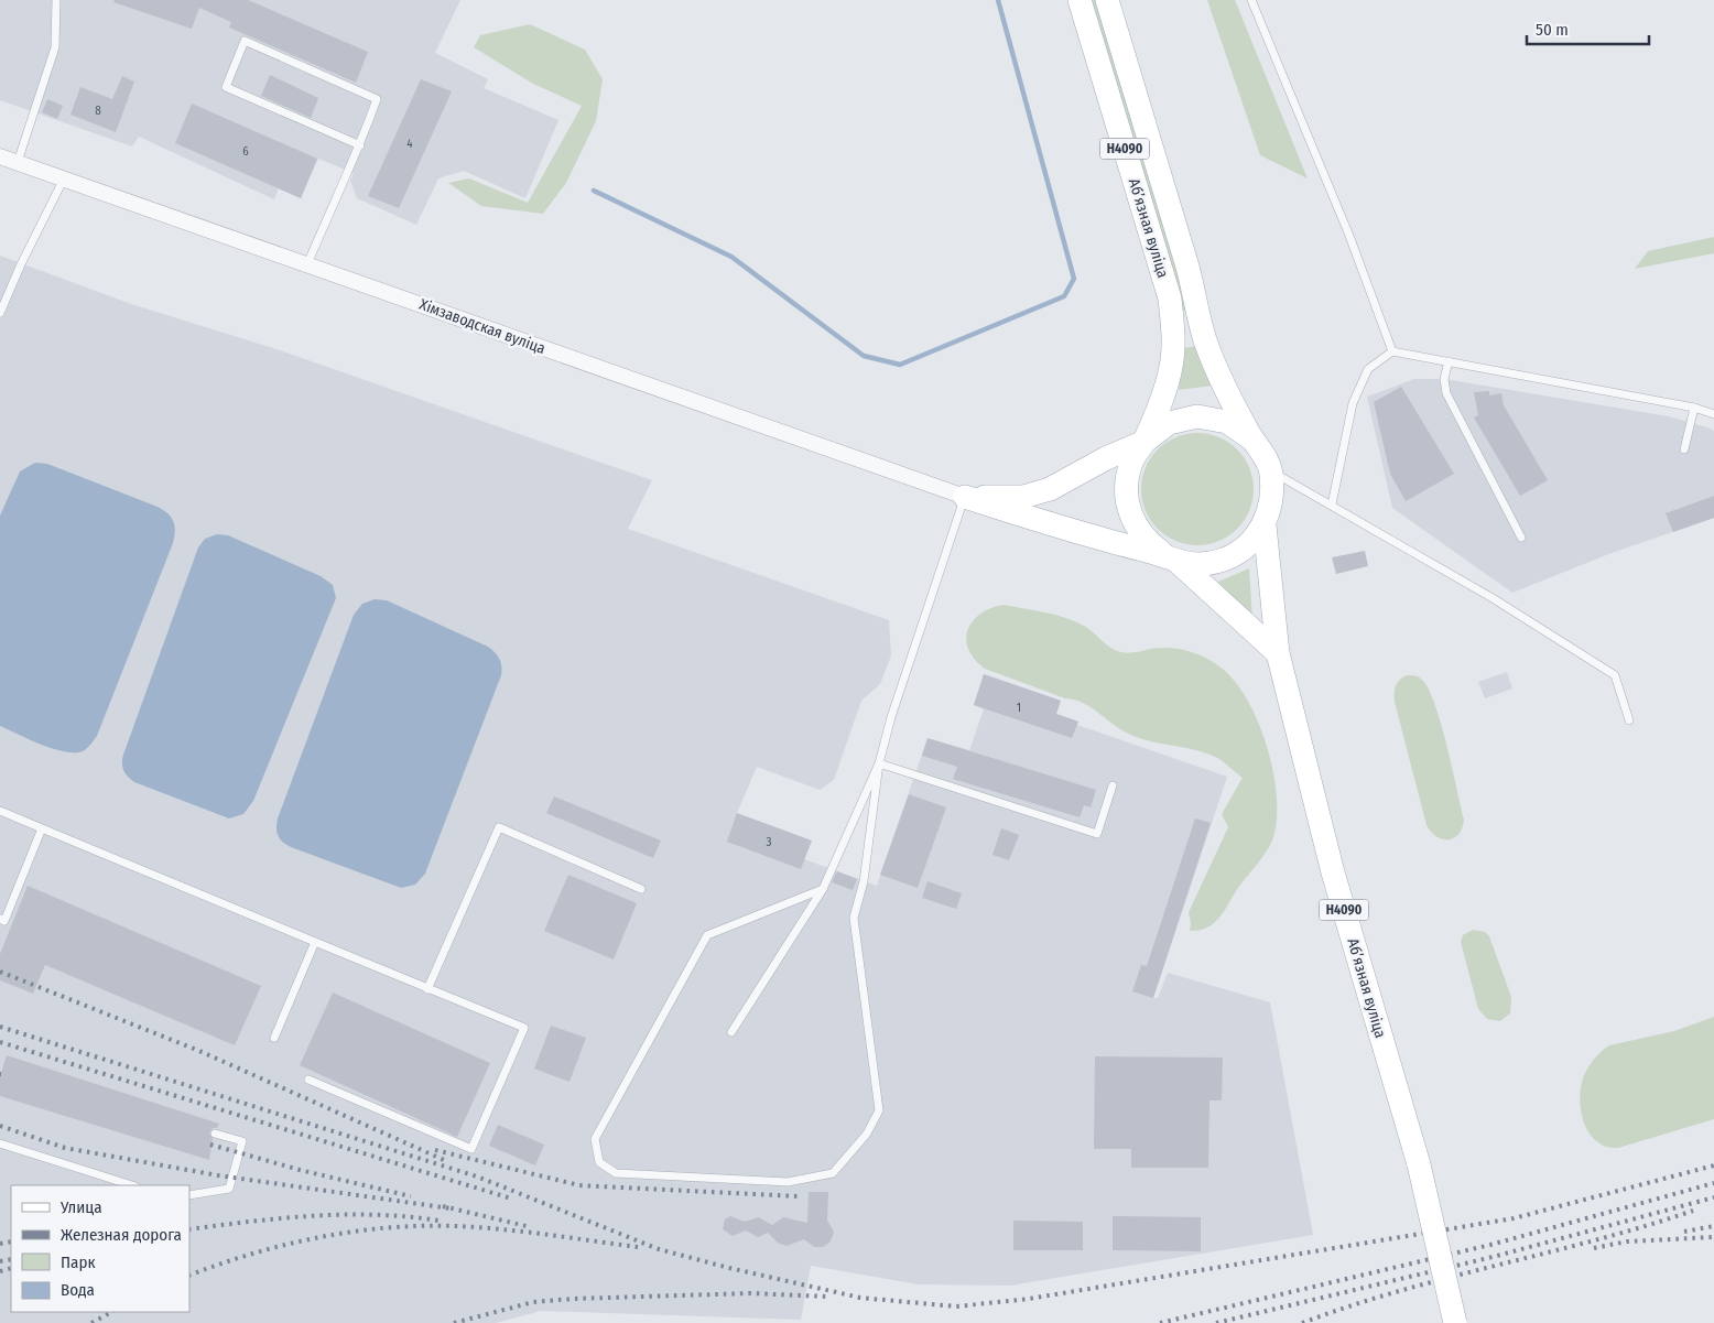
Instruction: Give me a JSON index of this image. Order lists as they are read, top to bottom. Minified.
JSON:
{"streets":{"main road":["Н4090","Абʼязная вуліца"],"street":["Хімзаводская вуліца"]},"crossings":[["Н4090","Абʼязная вуліца"]],"house_numbers":["8","4","6","1","3"],"legend":["Улица","Железная дорога","Парк","Вода"],"scale_bar":"50 m"}
